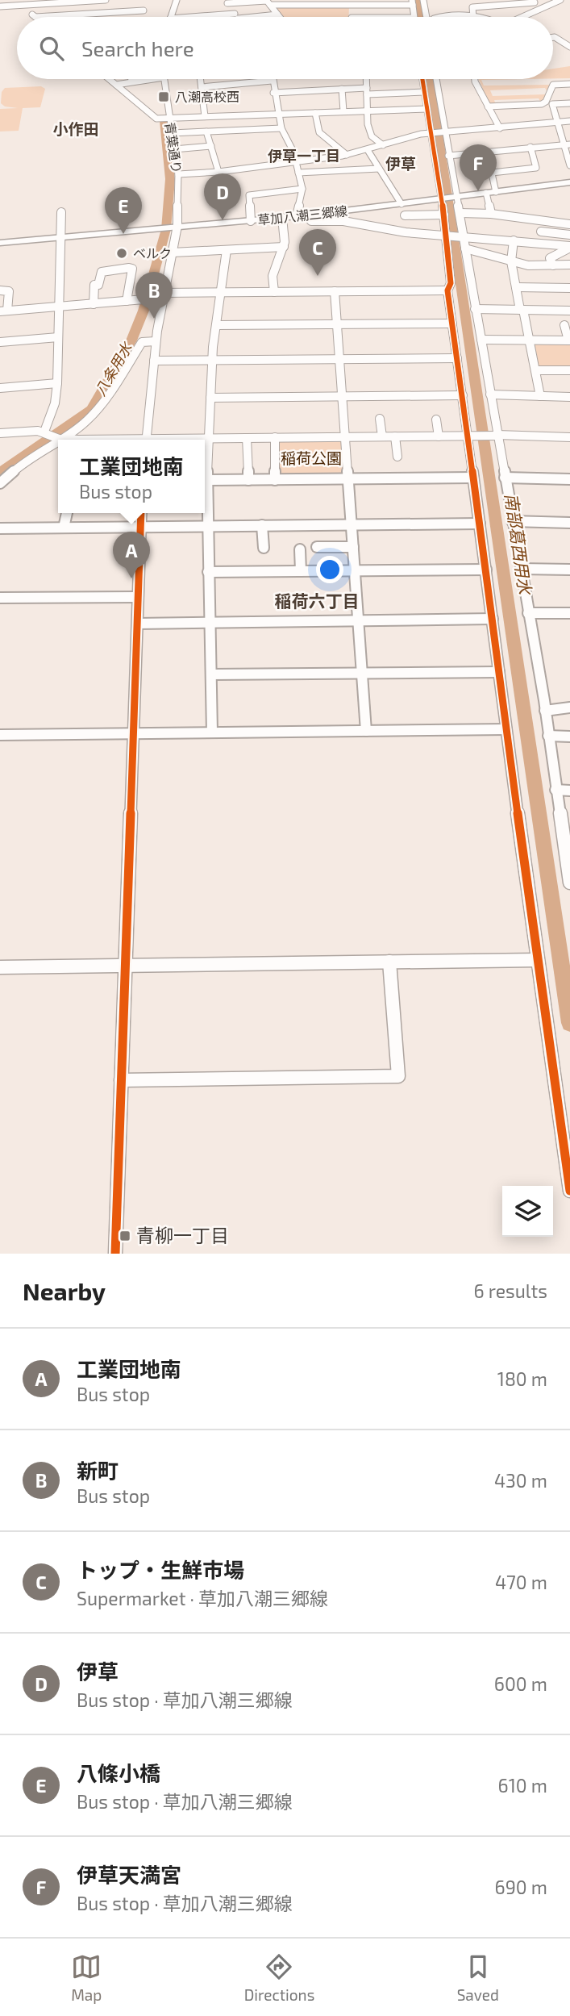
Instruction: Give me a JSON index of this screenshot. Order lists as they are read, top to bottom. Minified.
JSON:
{"streets":{"main road":["草加八潮三郷線"],"street":["青葉通り"]},"crossings":[["青葉通り","草加八潮三郷線"]],"districts":["小作田","伊草一丁目","伊草","稲荷六丁目"],"water":["八条用水","南部葛西用水"],"parks":["稲荷公園"],"places":{"transit":["八潮高校西","青柳一丁目"],"other":["ベルク"]},"page":{"search":"Search here","pins":["F","D","E","C","B","A"],"popup":["工業団地南","Bus stop"],"heading":["Nearby","6 results"],"list":[{"mark":"A","name":"工業団地南","note":"Bus stop","value":"180 m"},{"mark":"B","name":"新町","note":"Bus stop","value":"430 m"},{"mark":"C","name":"トップ・生鮮市場","note":"Supermarket · 草加八潮三郷線","value":"470 m"},{"mark":"D","name":"伊草","note":"Bus stop · 草加八潮三郷線","value":"600 m"},{"mark":"E","name":"八條小橋","note":"Bus stop · 草加八潮三郷線","value":"610 m"},{"mark":"F","name":"伊草天満宮","note":"Bus stop · 草加八潮三郷線","value":"690 m"}],"nav":["Map","Directions","Saved"]}}
